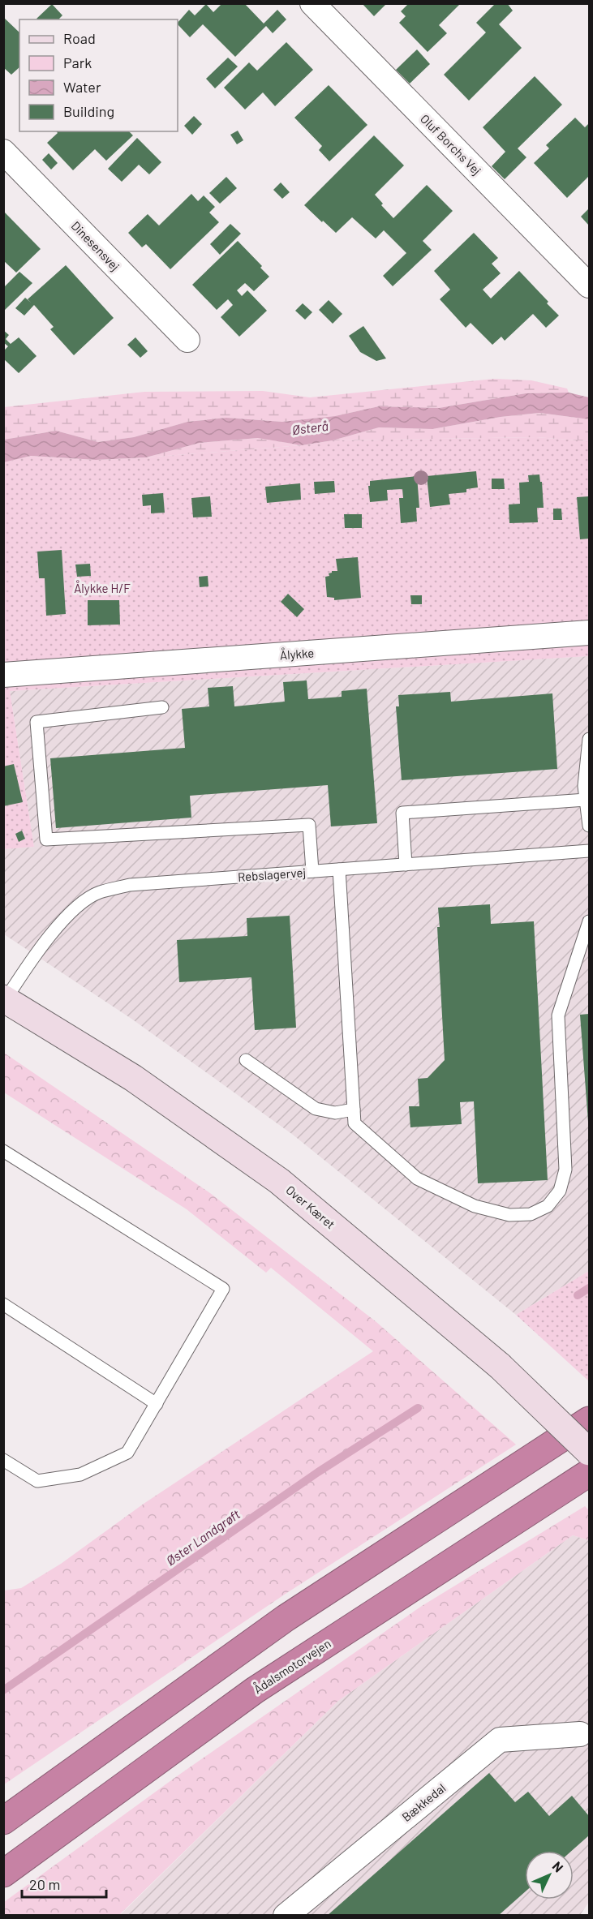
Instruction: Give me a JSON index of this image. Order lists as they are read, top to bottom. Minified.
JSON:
{"streets":{"highway":["Ådalsmotorvejen"],"main road":["Over Kæret"],"street":["Oluf Borchs Vej","Dinesensvej","Ålykke","Bækkedal"],"lane":["Rebslagervej"]},"crossings":[["Rebslagervej","Over Kæret"]],"water":["Østerå","Øster Landgrøft"],"parks":["Ålykke H/F"],"legend":["Road","Park","Water","Building"],"scale_bar":"20 m","north":"top right"}
